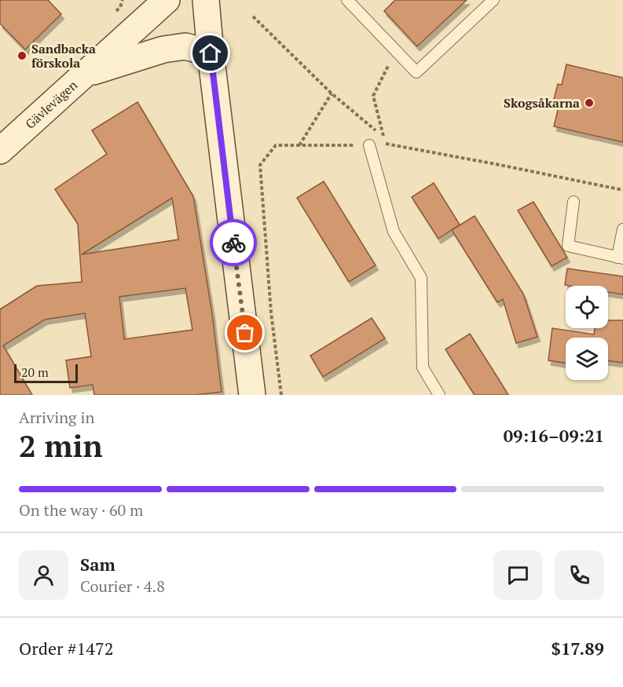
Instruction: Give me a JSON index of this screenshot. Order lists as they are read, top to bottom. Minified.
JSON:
{"streets":{"main road":["Gävlevägen"]},"places":["Sandbacka förskola","Skogsåkarna"],"scale_bar":"20 m","page":{"scale":"20 m","heading":["2 min","Arriving in","09:16–09:21"],"panel":["Sam","Courier · 4.8","Order #1472","$17.89"],"bar":"On the way · 60 m"}}
